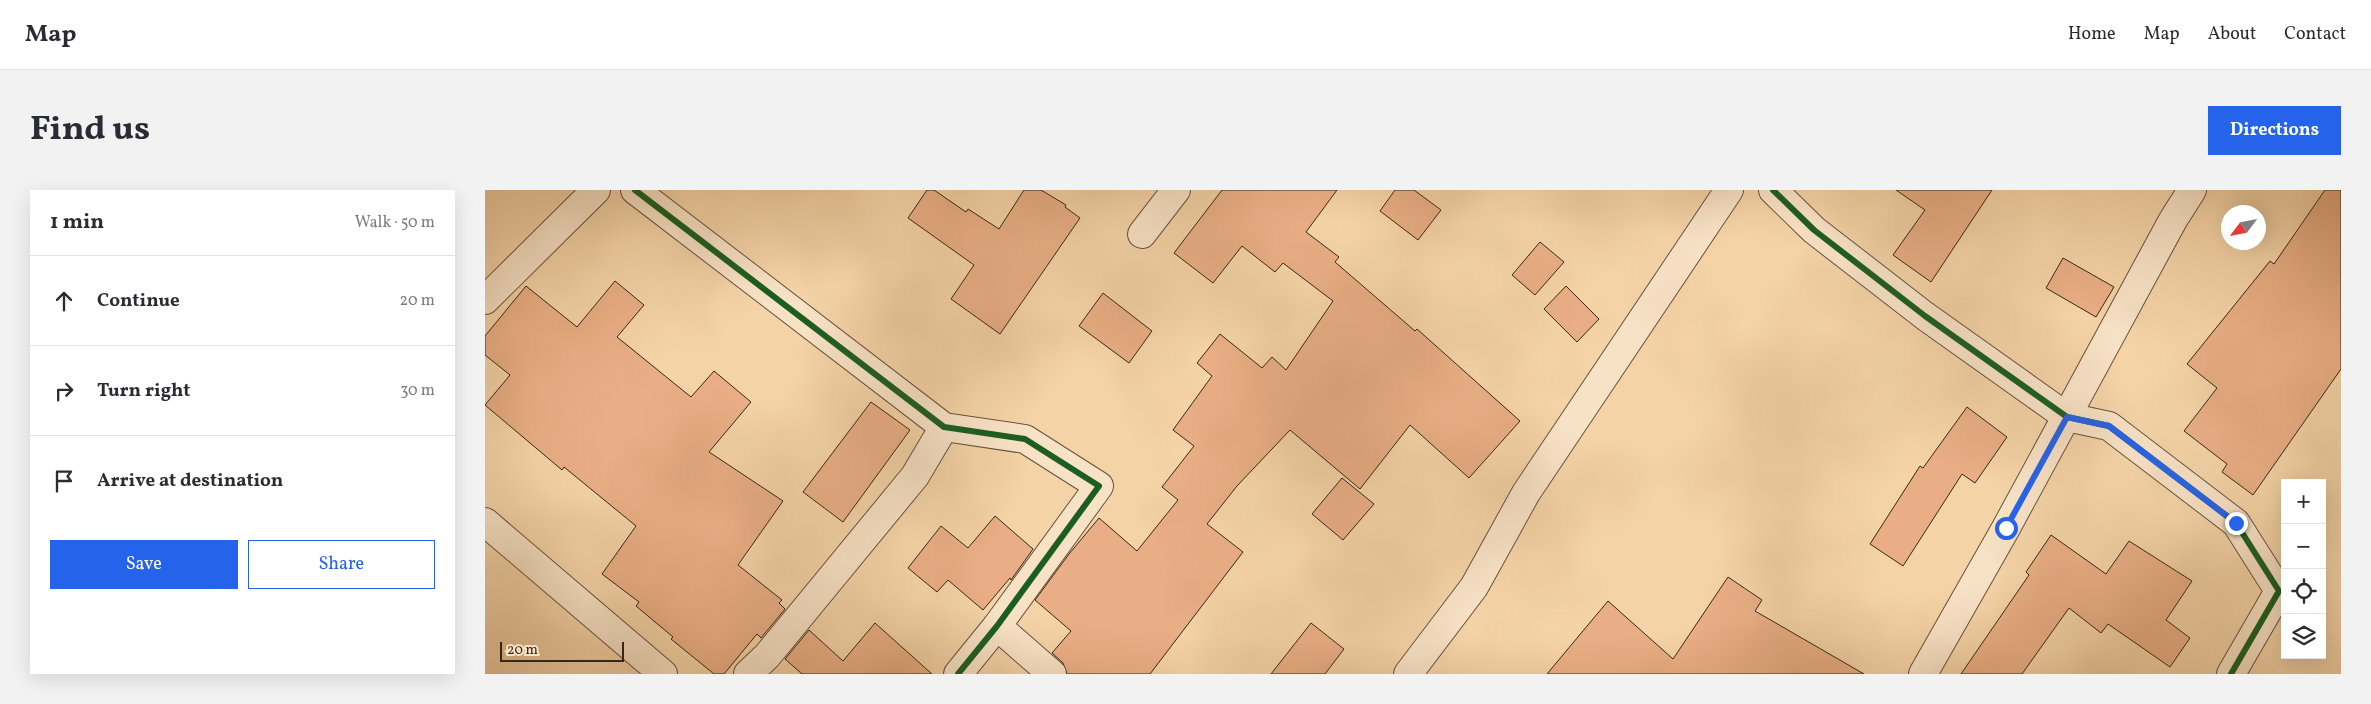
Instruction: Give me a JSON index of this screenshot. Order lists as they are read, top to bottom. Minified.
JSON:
{"scale_bar":"20 m","north":"bottom left","page":{"header":"Map","nav":["Home","Map","About","Contact"],"title":"Find us","buttons":["Directions",["Save","Share"]],"heading":["1 min","Walk · 50 m"],"list":[["Continue","20 m"],["Turn right","30 m"],"Arrive at destination"],"map_buttons":["+","−"],"scale":"20 m"}}
